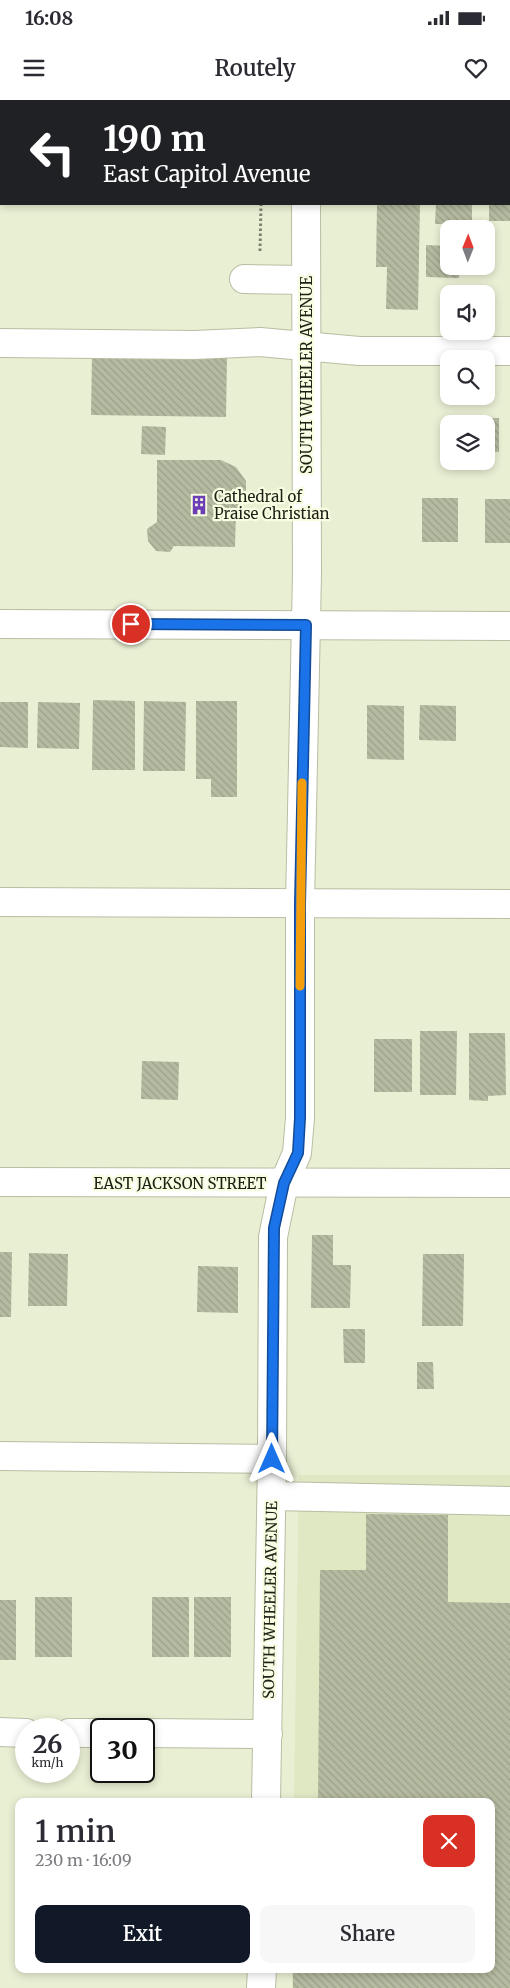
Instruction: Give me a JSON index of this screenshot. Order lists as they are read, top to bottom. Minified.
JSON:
{"streets":{"street":["SOUTH WHEELER AVENUE","EAST JACKSON STREET"]},"crossings":[["SOUTH WHEELER AVENUE","EAST JACKSON STREET"]],"places":{"building":["Cathedral of Praise Christian"]},"north":"top","page":{"status":"16:08","header":"Routely","turn":["190 m","East Capitol Avenue"],"speed":"26 km/h","limit":"30","heading":["1 min","230 m · 16:09"],"buttons":["Exit","Share"]}}
